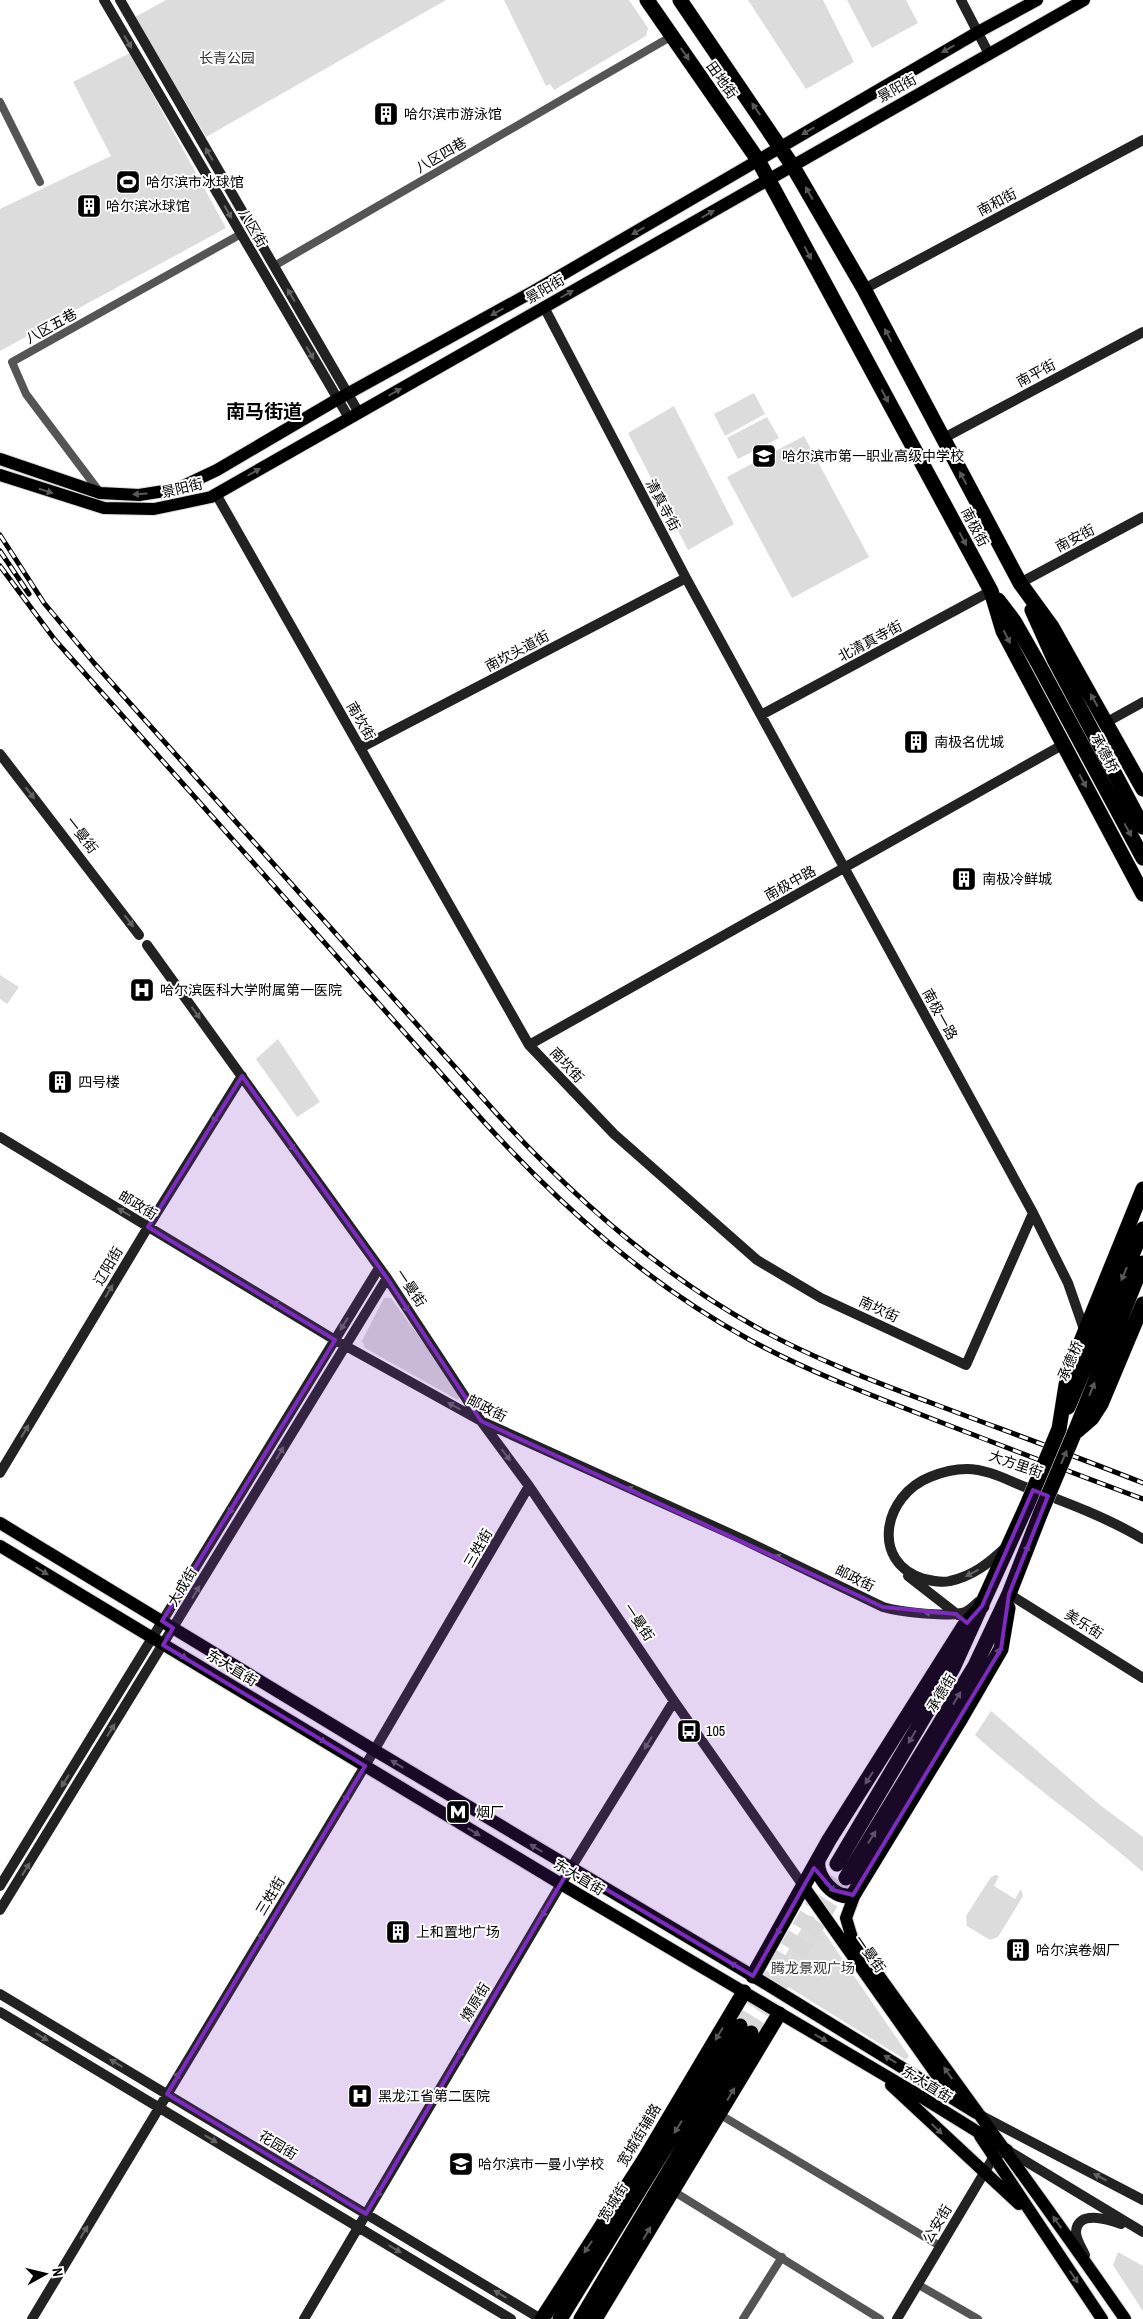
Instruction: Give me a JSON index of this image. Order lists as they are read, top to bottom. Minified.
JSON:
{"streets":{"highway":["田地街","南极街","承德桥","承德街","宽城街辅路","宽城街"],"main road":["景阳街","一曼街","东大直街"],"street":["八区四巷","南和街","八区街","八区五巷","南平街","清真寺街","南安街","北清真寺街","南坎头道街","南坎街","南极中路","南极一路","邮政街","辽阳街","大方里街","三姓街","大成街","美乐街","燎原街","花园街","公安街"]},"crossings":[["田地街","景阳街"],["田地街","八区四巷"],["田地街","南极街"],["景阳街","八区街"],["景阳街","八区五巷"],["景阳街","清真寺街"],["景阳街","南极街"],["景阳街","南坎街"],["八区四巷","八区街"],["南和街","南极街"],["八区街","八区五巷"],["南平街","南极街"],["清真寺街","北清真寺街"],["清真寺街","南坎头道街"],["清真寺街","南极一路"],["南极街","南安街"],["南极街","北清真寺街"],["南极街","承德桥"],["南极街","南极中路"],["南安街","承德桥"],["北清真寺街","承德桥"],["北清真寺街","南极一路"],["南坎头道街","南坎街"],["南坎街","南极中路"],["南坎街","南极一路"],["承德桥","承德街"],["一曼街","邮政街"],["一曼街","辽阳街"],["一曼街","三姓街"],["一曼街","大成街"],["一曼街","东大直街"],["一曼街","燎原街"],["一曼街","公安街"],["南极中路","南极一路"],["邮政街","辽阳街"],["邮政街","大方里街"],["邮政街","大成街"],["大方里街","承德街"],["三姓街","东大直街"],["三姓街","花园街"],["大成街","东大直街"],["美乐街","承德街"],["东大直街","燎原街"],["东大直街","宽城街辅路"],["东大直街","公安街"],["燎原街","花园街"],["宽城街辅路","花园街"]],"one_way":["邮政街","三姓街","燎原街"],"districts":["南马街道"],"parks":["长青公园","腾龙景观广场"],"places":{"building":["哈尔滨市游泳馆","哈尔滨冰球馆","南极名优城","南极冷鲜城","四号楼","上和置地广场","哈尔滨卷烟厂"],"sports":["哈尔滨市冰球馆"],"school or university":["哈尔滨市第一职业高级中学校","哈尔滨市一曼小学校"],"hospital":["哈尔滨医科大学附属第一医院","黑龙江省第二医院"],"bus stop":["105"],"metro station":["烟厂"]},"north":"right"}
